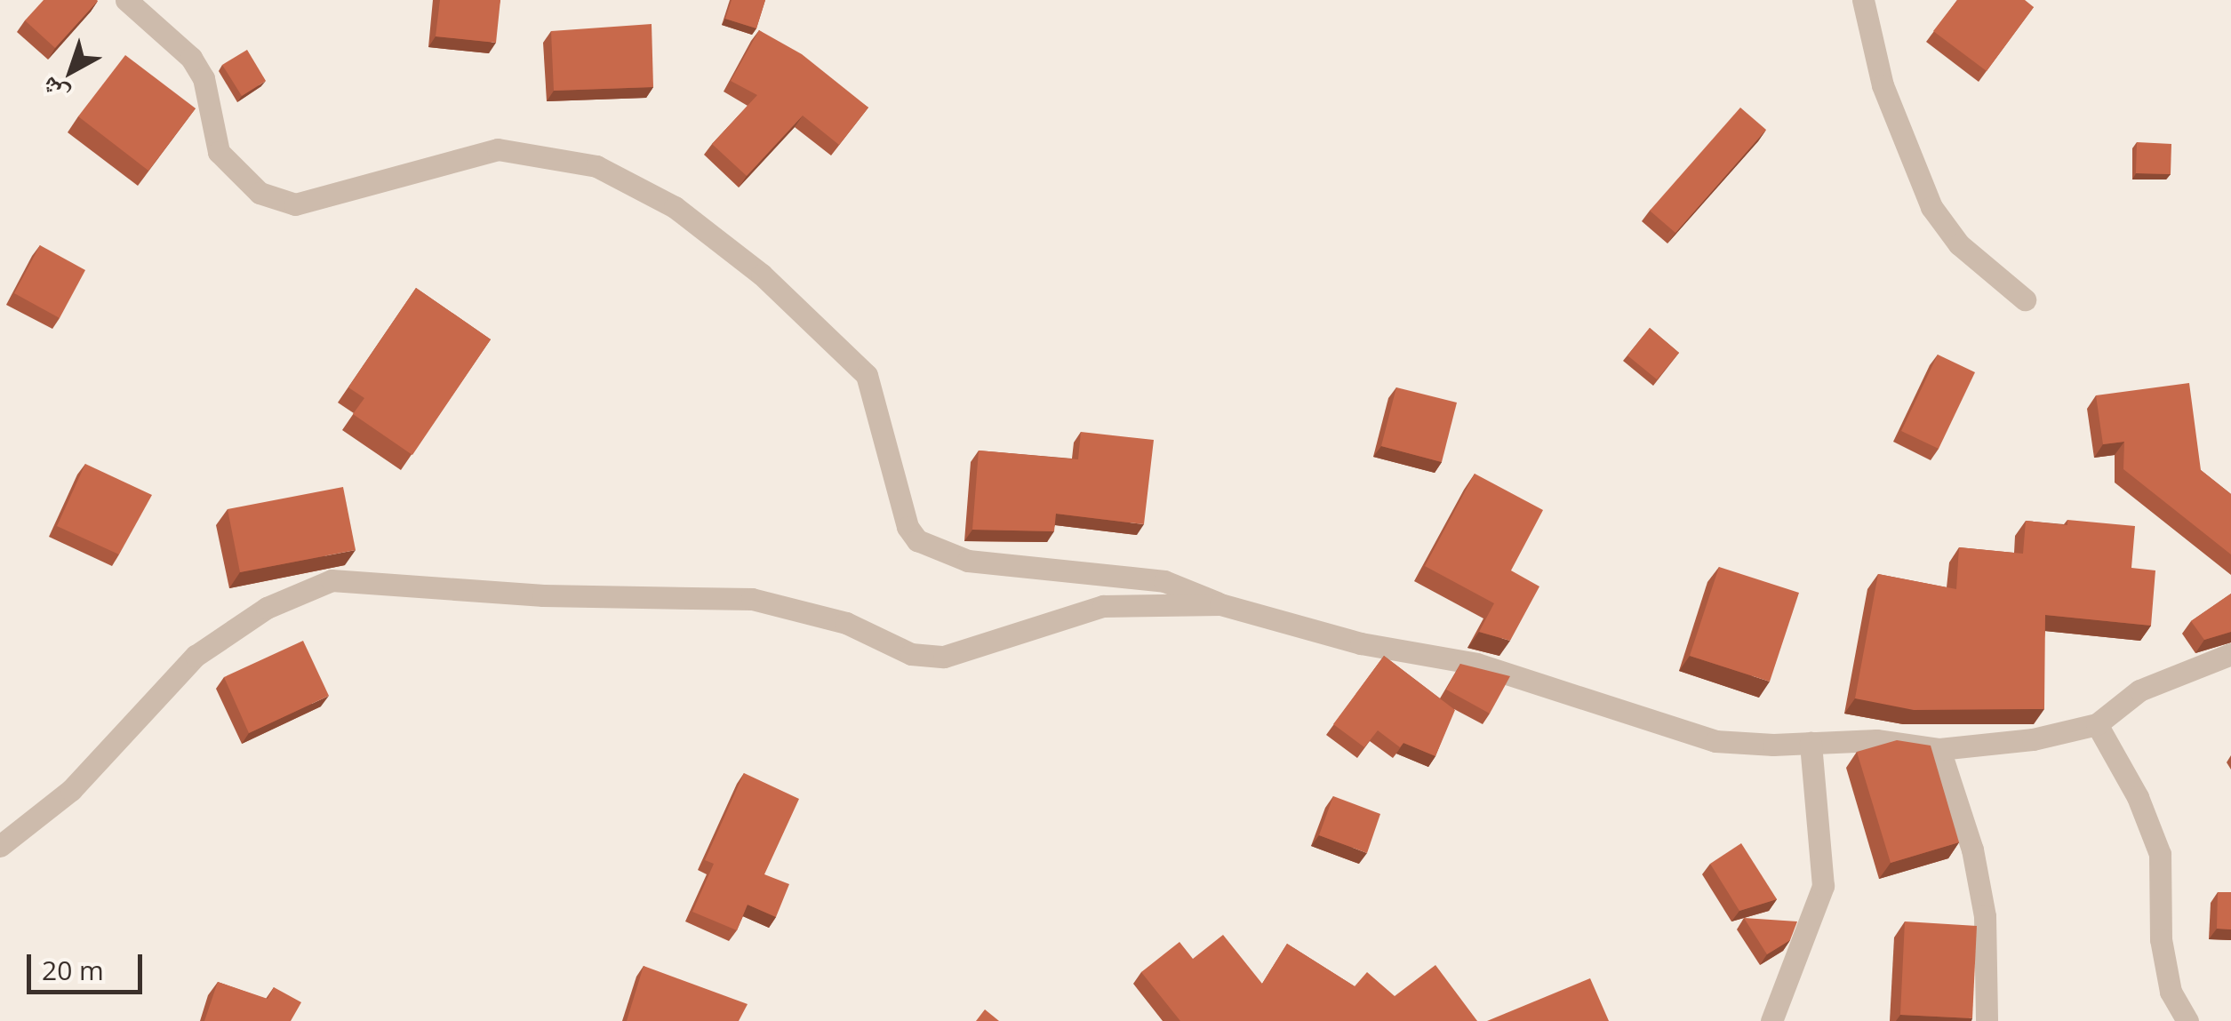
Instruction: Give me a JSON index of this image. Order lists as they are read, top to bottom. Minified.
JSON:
{"scale_bar":"20 m","north":"bottom left"}
